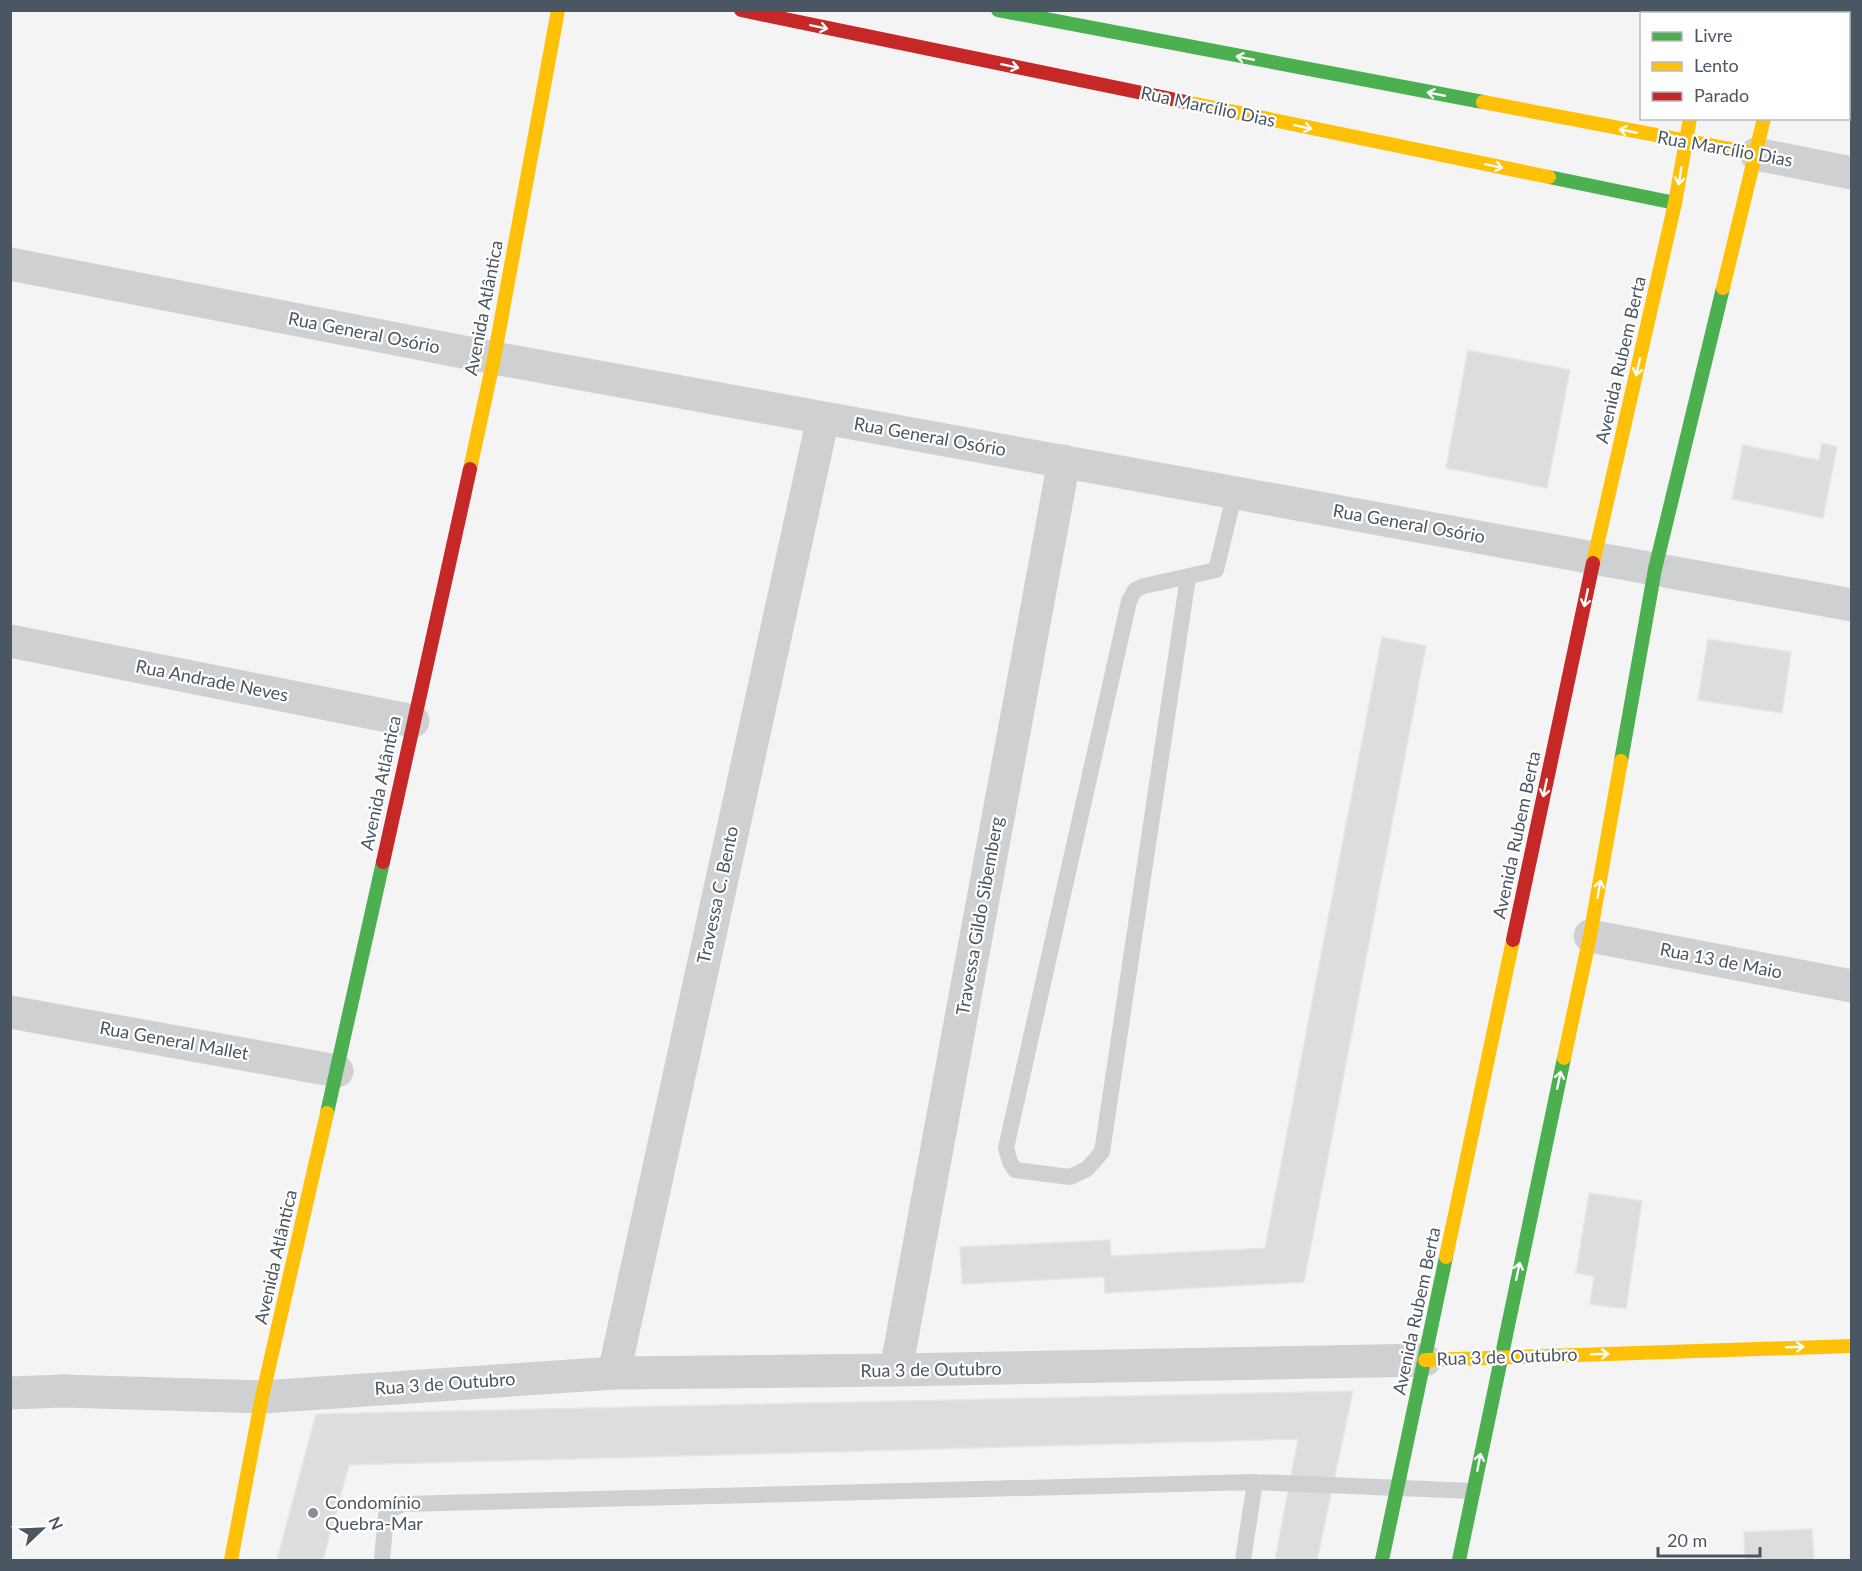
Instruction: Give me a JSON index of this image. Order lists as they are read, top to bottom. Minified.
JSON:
{"streets":{"street":["Rua Marcílio Dias","Avenida Atlântica","Rua General Osório","Avenida Rubem Berta","Rua Andrade Neves","Travessa C. Bento","Travessa Gildo Sibemberg","Rua 13 de Maio","Rua General Mallet","Rua 3 de Outubro"]},"crossings":[["Rua Marcílio Dias","Avenida Rubem Berta"],["Avenida Atlântica","Rua General Osório"],["Avenida Atlântica","Rua Andrade Neves"],["Avenida Atlântica","Rua General Mallet"],["Avenida Atlântica","Rua 3 de Outubro"],["Rua General Osório","Avenida Rubem Berta"],["Rua General Osório","Travessa C. Bento"],["Rua General Osório","Travessa Gildo Sibemberg"],["Avenida Rubem Berta","Rua 3 de Outubro"],["Travessa C. Bento","Rua 3 de Outubro"],["Travessa Gildo Sibemberg","Rua 3 de Outubro"]],"places":["Condomínio Quebra-Mar"],"legend":["Livre","Lento","Parado"],"scale_bar":"20 m","north":"top right"}
